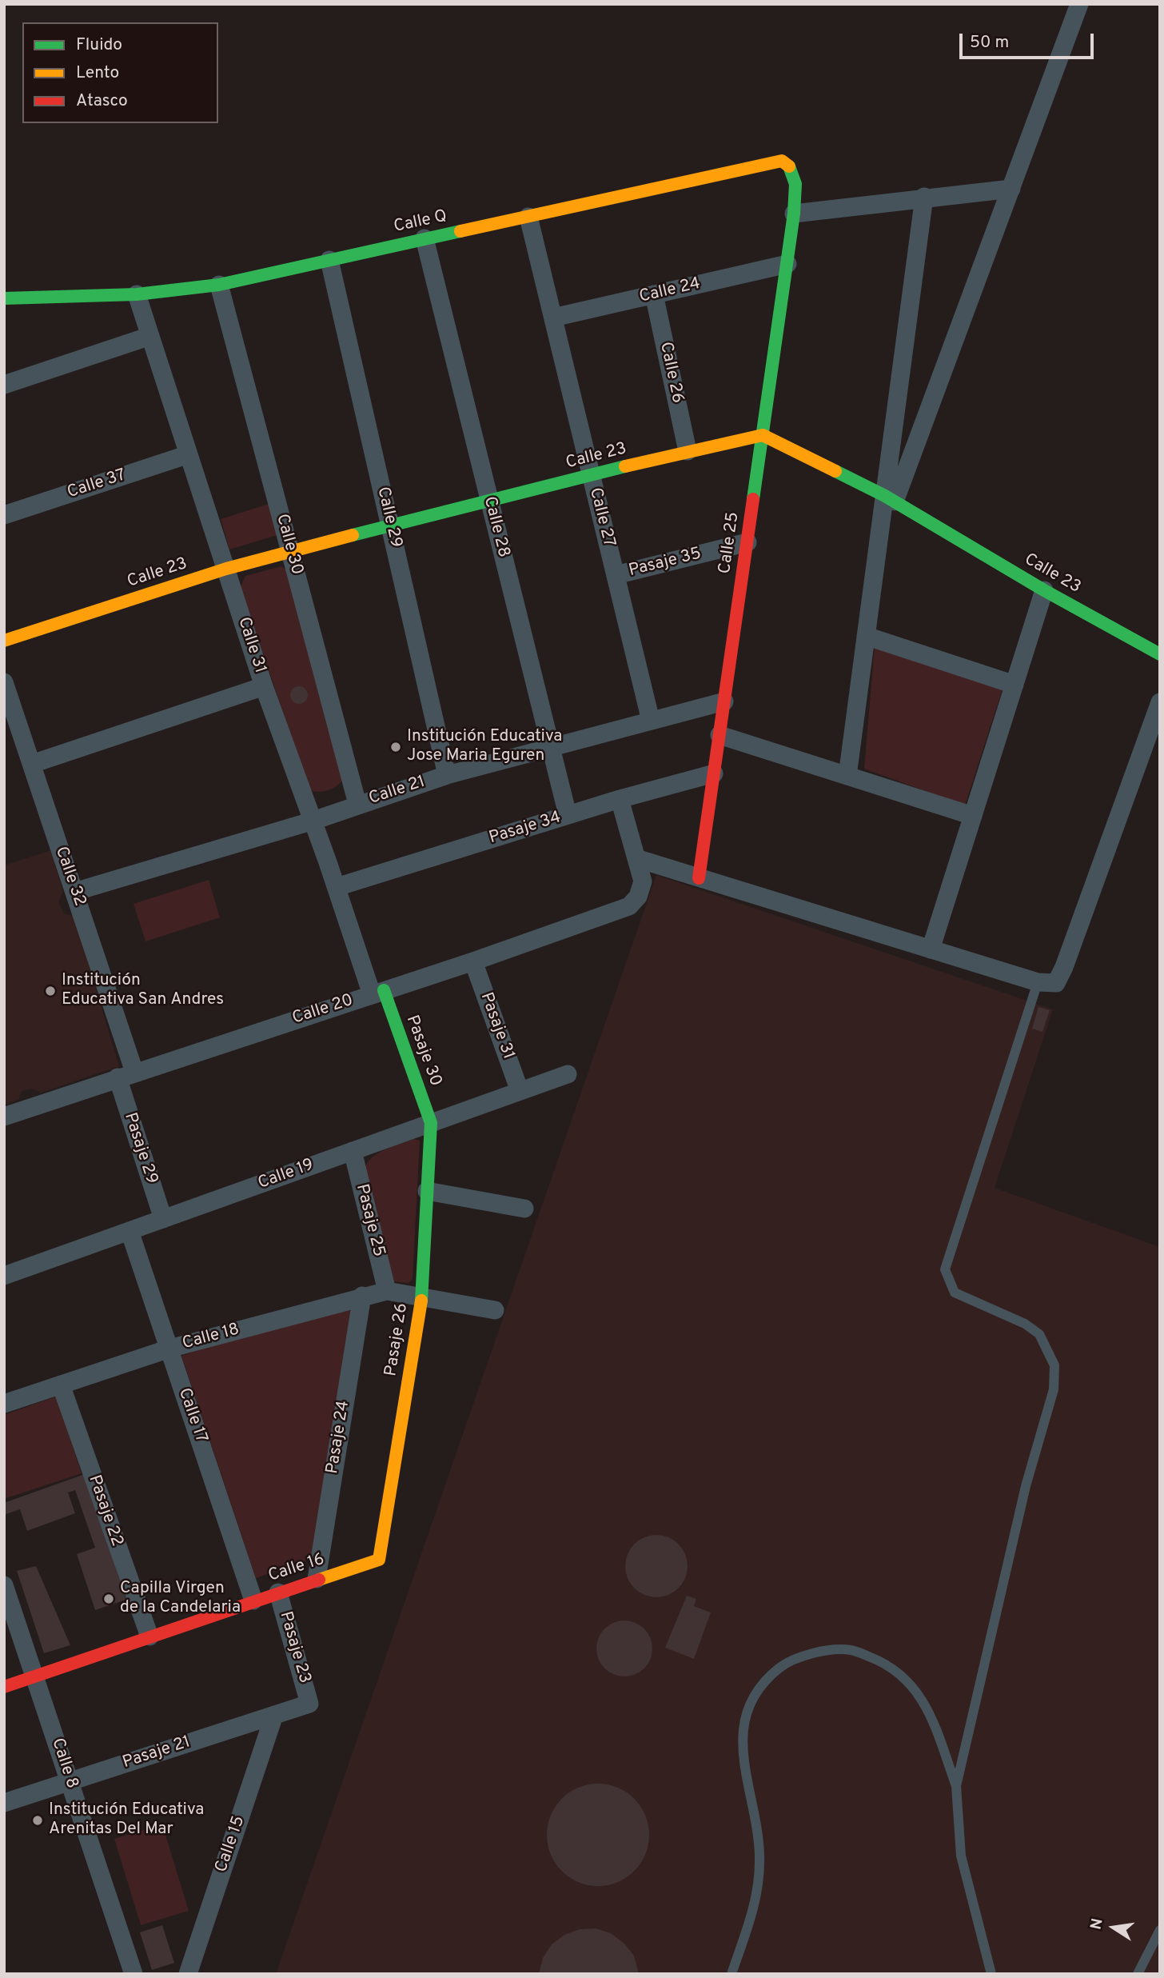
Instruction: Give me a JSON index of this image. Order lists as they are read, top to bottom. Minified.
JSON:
{"streets":{"street":["Calle Q","Calle 24","Calle 26","Calle 23","Calle 37","Calle 29","Calle 27","Calle 28","Calle 25","Calle 30","Pasaje 35","Calle 31","Calle 21","Pasaje 34","Calle 32","Calle 20","Pasaje 31","Pasaje 30","Pasaje 29","Calle 19","Pasaje 25","Calle 18","Pasaje 26","Calle 17","Pasaje 24","Pasaje 22","Calle 16","Pasaje 23","Pasaje 21","Calle 8","Calle 15"]},"crossings":[["Calle Q","Calle 29"],["Calle Q","Calle 27"],["Calle Q","Calle 28"],["Calle Q","Calle 25"],["Calle Q","Calle 30"],["Calle Q","Calle 31"],["Calle 24","Calle 26"],["Calle 24","Calle 27"],["Calle 24","Calle 25"],["Calle 26","Calle 23"],["Calle 23","Calle 29"],["Calle 23","Calle 27"],["Calle 23","Calle 28"],["Calle 23","Calle 25"],["Calle 23","Calle 30"],["Calle 23","Calle 31"],["Calle 37","Calle 31"],["Calle 29","Calle 21"],["Calle 27","Pasaje 35"],["Calle 27","Calle 21"],["Calle 28","Calle 21"],["Calle 28","Pasaje 34"],["Calle 25","Pasaje 35"],["Calle 25","Calle 21"],["Calle 25","Pasaje 34"],["Calle 30","Calle 21"],["Calle 31","Calle 21"],["Calle 31","Pasaje 34"],["Calle 31","Calle 20"],["Calle 31","Pasaje 30"],["Calle 21","Calle 32"],["Calle 32","Calle 20"],["Calle 32","Pasaje 29"],["Calle 20","Pasaje 31"],["Calle 20","Pasaje 30"],["Calle 20","Pasaje 29"],["Pasaje 31","Calle 19"],["Pasaje 30","Calle 19"],["Pasaje 30","Pasaje 26"],["Pasaje 29","Calle 19"],["Calle 19","Pasaje 25"],["Calle 19","Pasaje 26"],["Calle 19","Calle 17"],["Pasaje 25","Calle 18"],["Calle 18","Pasaje 26"],["Calle 18","Calle 17"],["Calle 18","Pasaje 24"],["Calle 18","Pasaje 22"],["Pasaje 26","Calle 16"],["Calle 17","Calle 16"],["Pasaje 24","Calle 16"],["Pasaje 22","Calle 16"],["Calle 16","Pasaje 23"],["Calle 16","Calle 8"],["Pasaje 23","Pasaje 21"],["Pasaje 21","Calle 8"],["Pasaje 21","Calle 15"]],"places":["Institución Educativa Jose Maria Eguren","Institución Educativa San Andres","Capilla Virgen de la Candelaria","Institución Educativa Arenitas Del Mar"],"legend":["Fluido","Lento","Atasco"],"scale_bar":"50 m","north":"left"}
